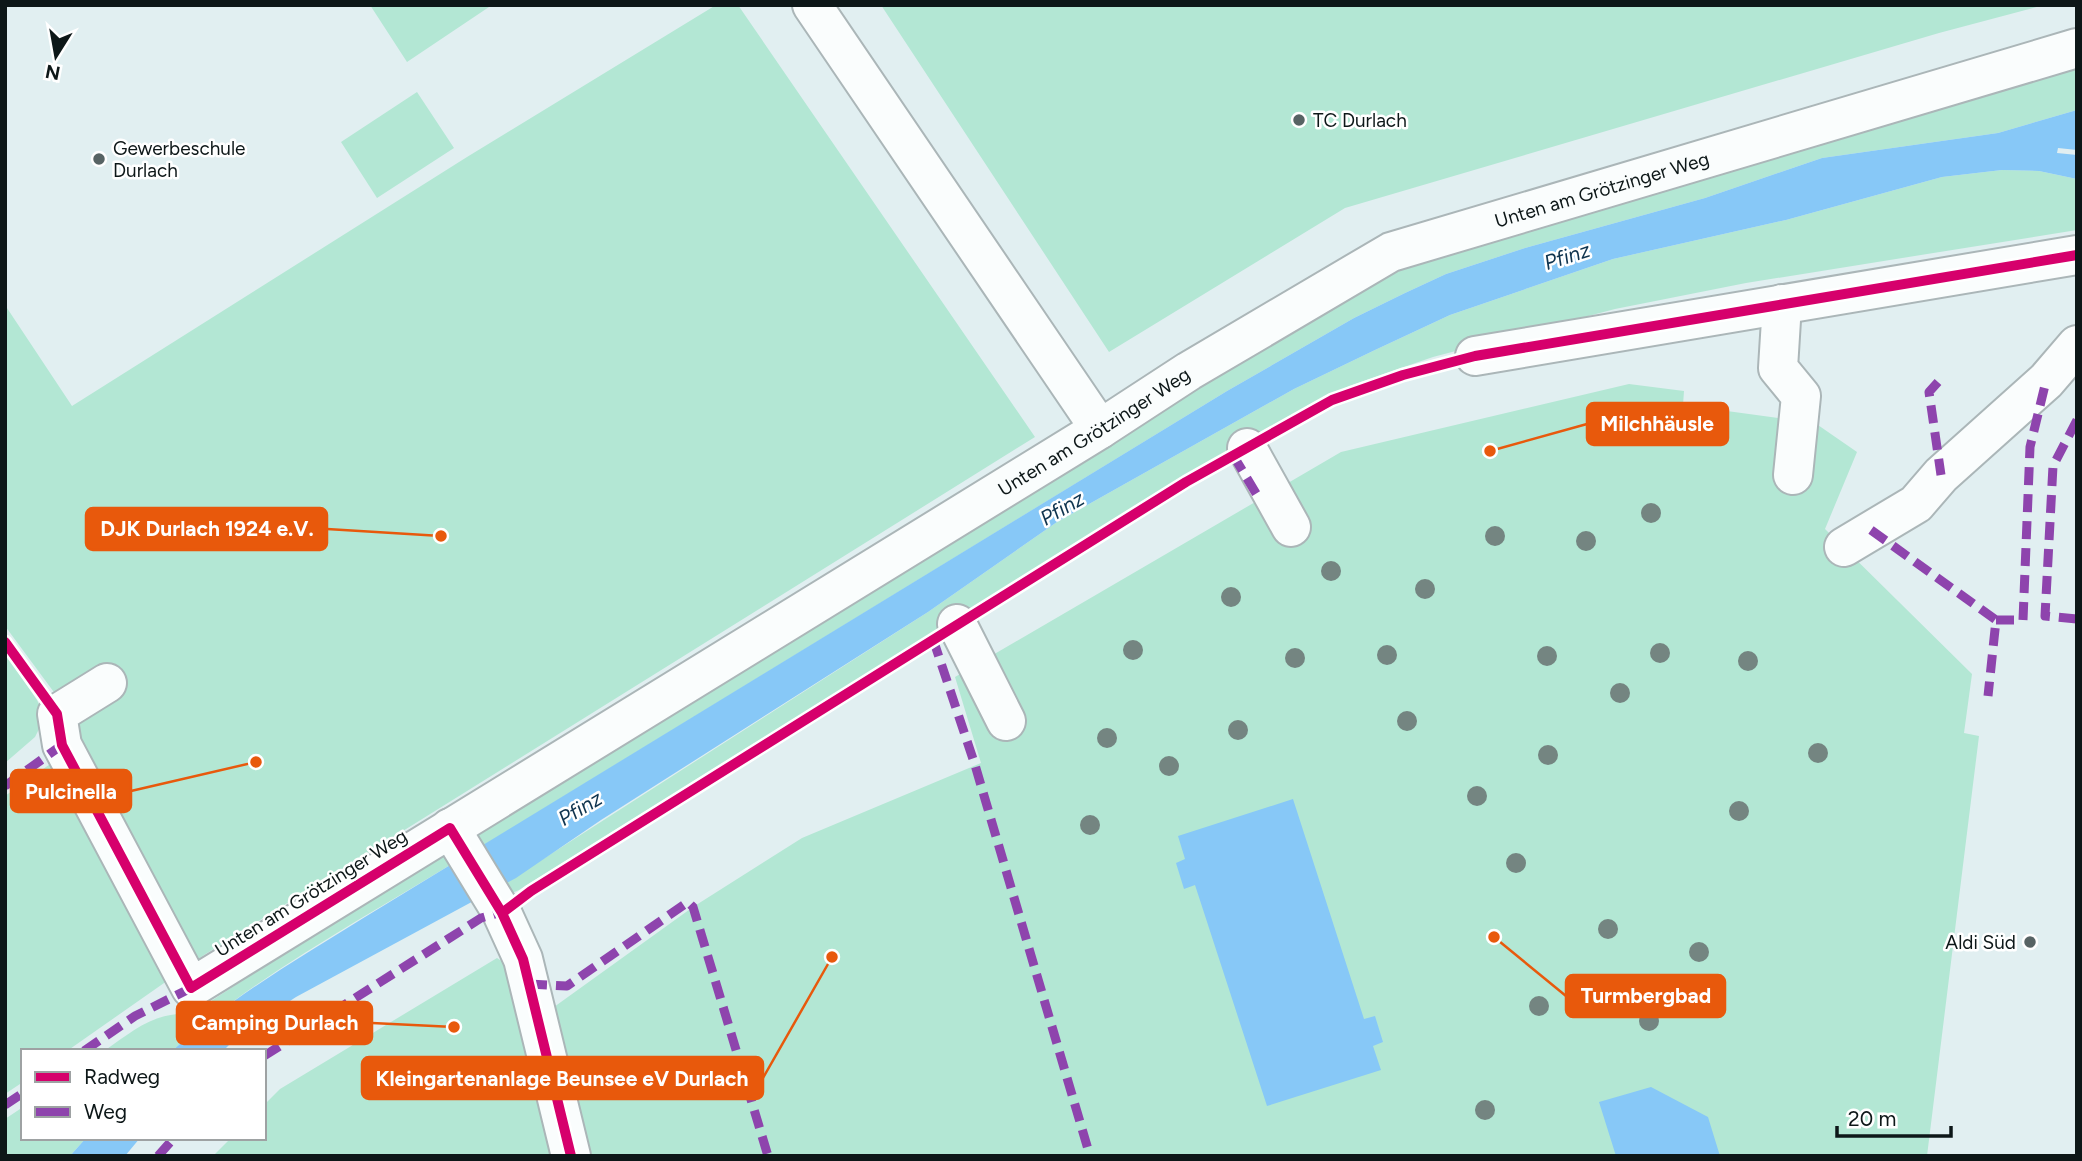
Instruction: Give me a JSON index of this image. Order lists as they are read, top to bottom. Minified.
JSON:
{"streets":{"lane":["Unten am Grötzinger Weg"]},"water":["Pfinz"],"places":["TC Durlach","Gewerbeschule Durlach","Milchhäusle","DJK Durlach 1924 e.V.","Pulcinella","Turmbergbad","Aldi Süd","Kleingartenanlage Beunsee eV Durlach","Camping Durlach"],"legend":["Radweg","Weg"],"scale_bar":"20 m","north":"bottom"}
